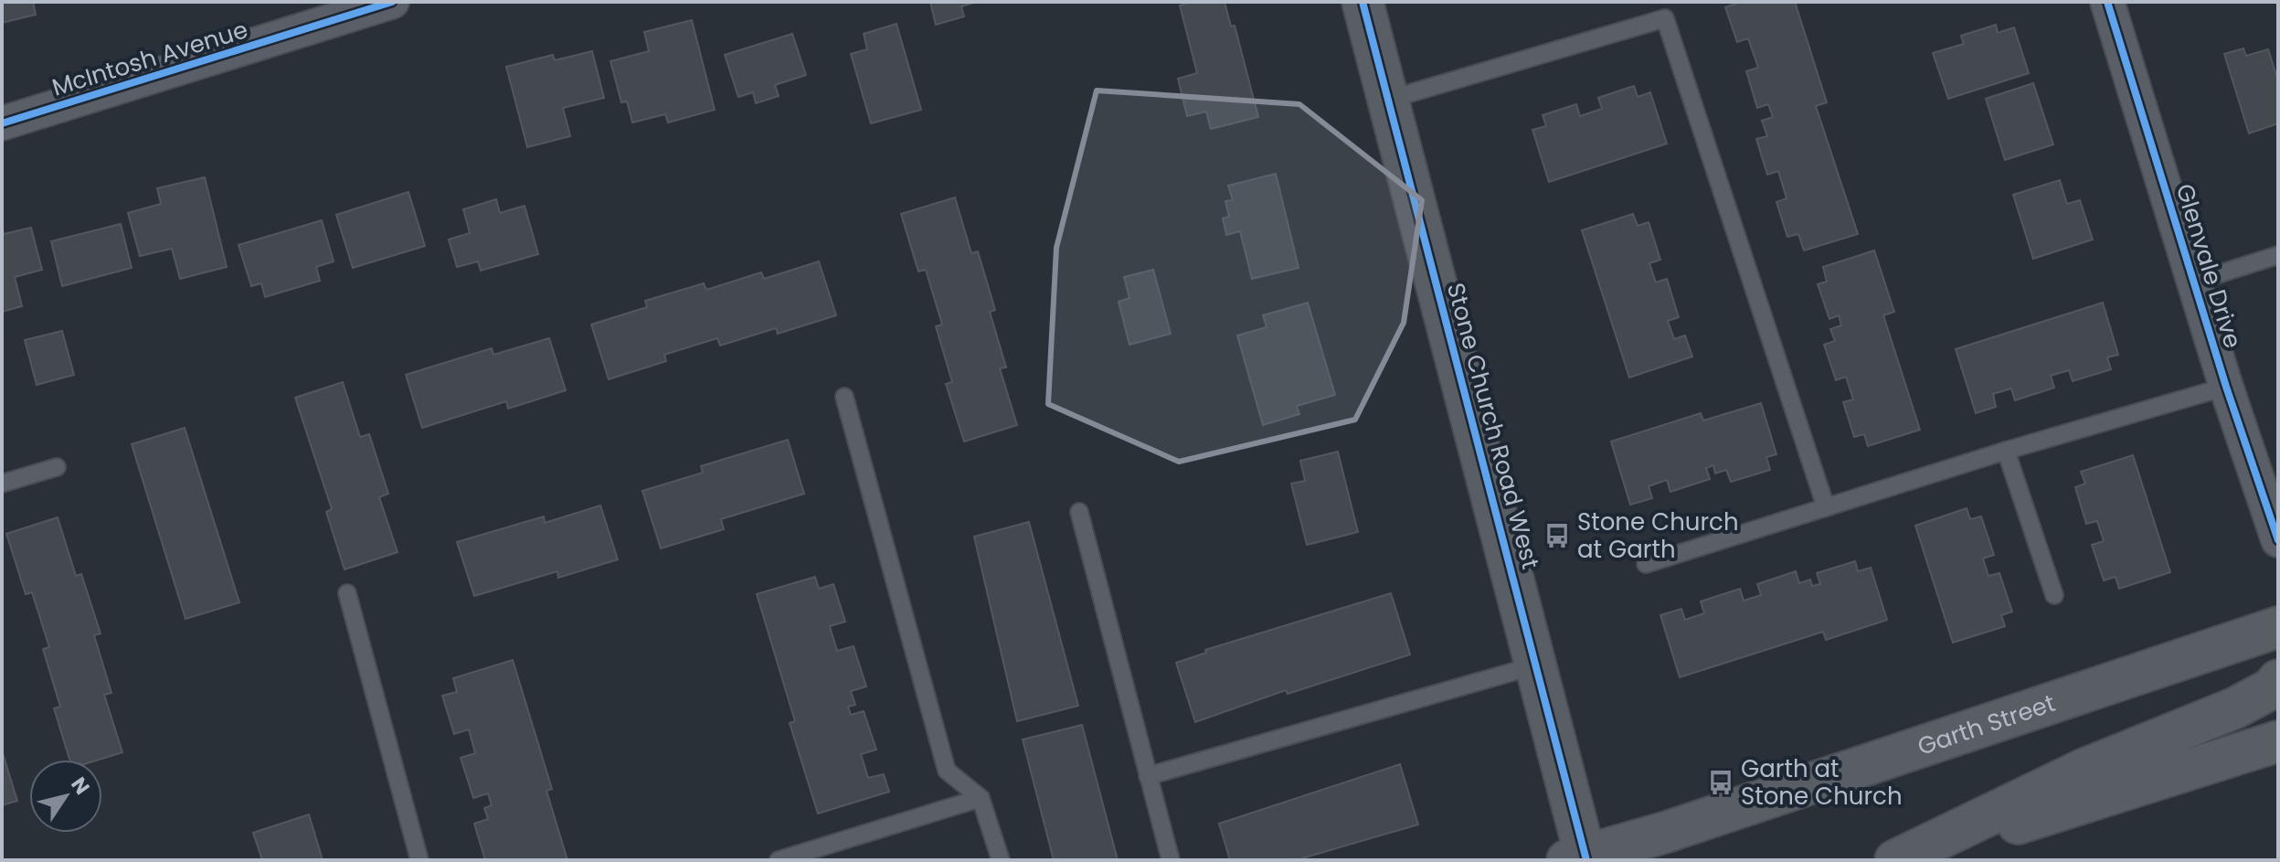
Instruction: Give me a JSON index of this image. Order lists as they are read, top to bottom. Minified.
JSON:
{"streets":{"main road":["Stone Church Road West","Garth Street"],"street":["McIntosh Avenue","Glenvale Drive"]},"crossings":[["Stone Church Road West","Garth Street"]],"places":{"bus stop":["Stone Church at Garth","Garth at Stone Church"]},"north":"top right"}
